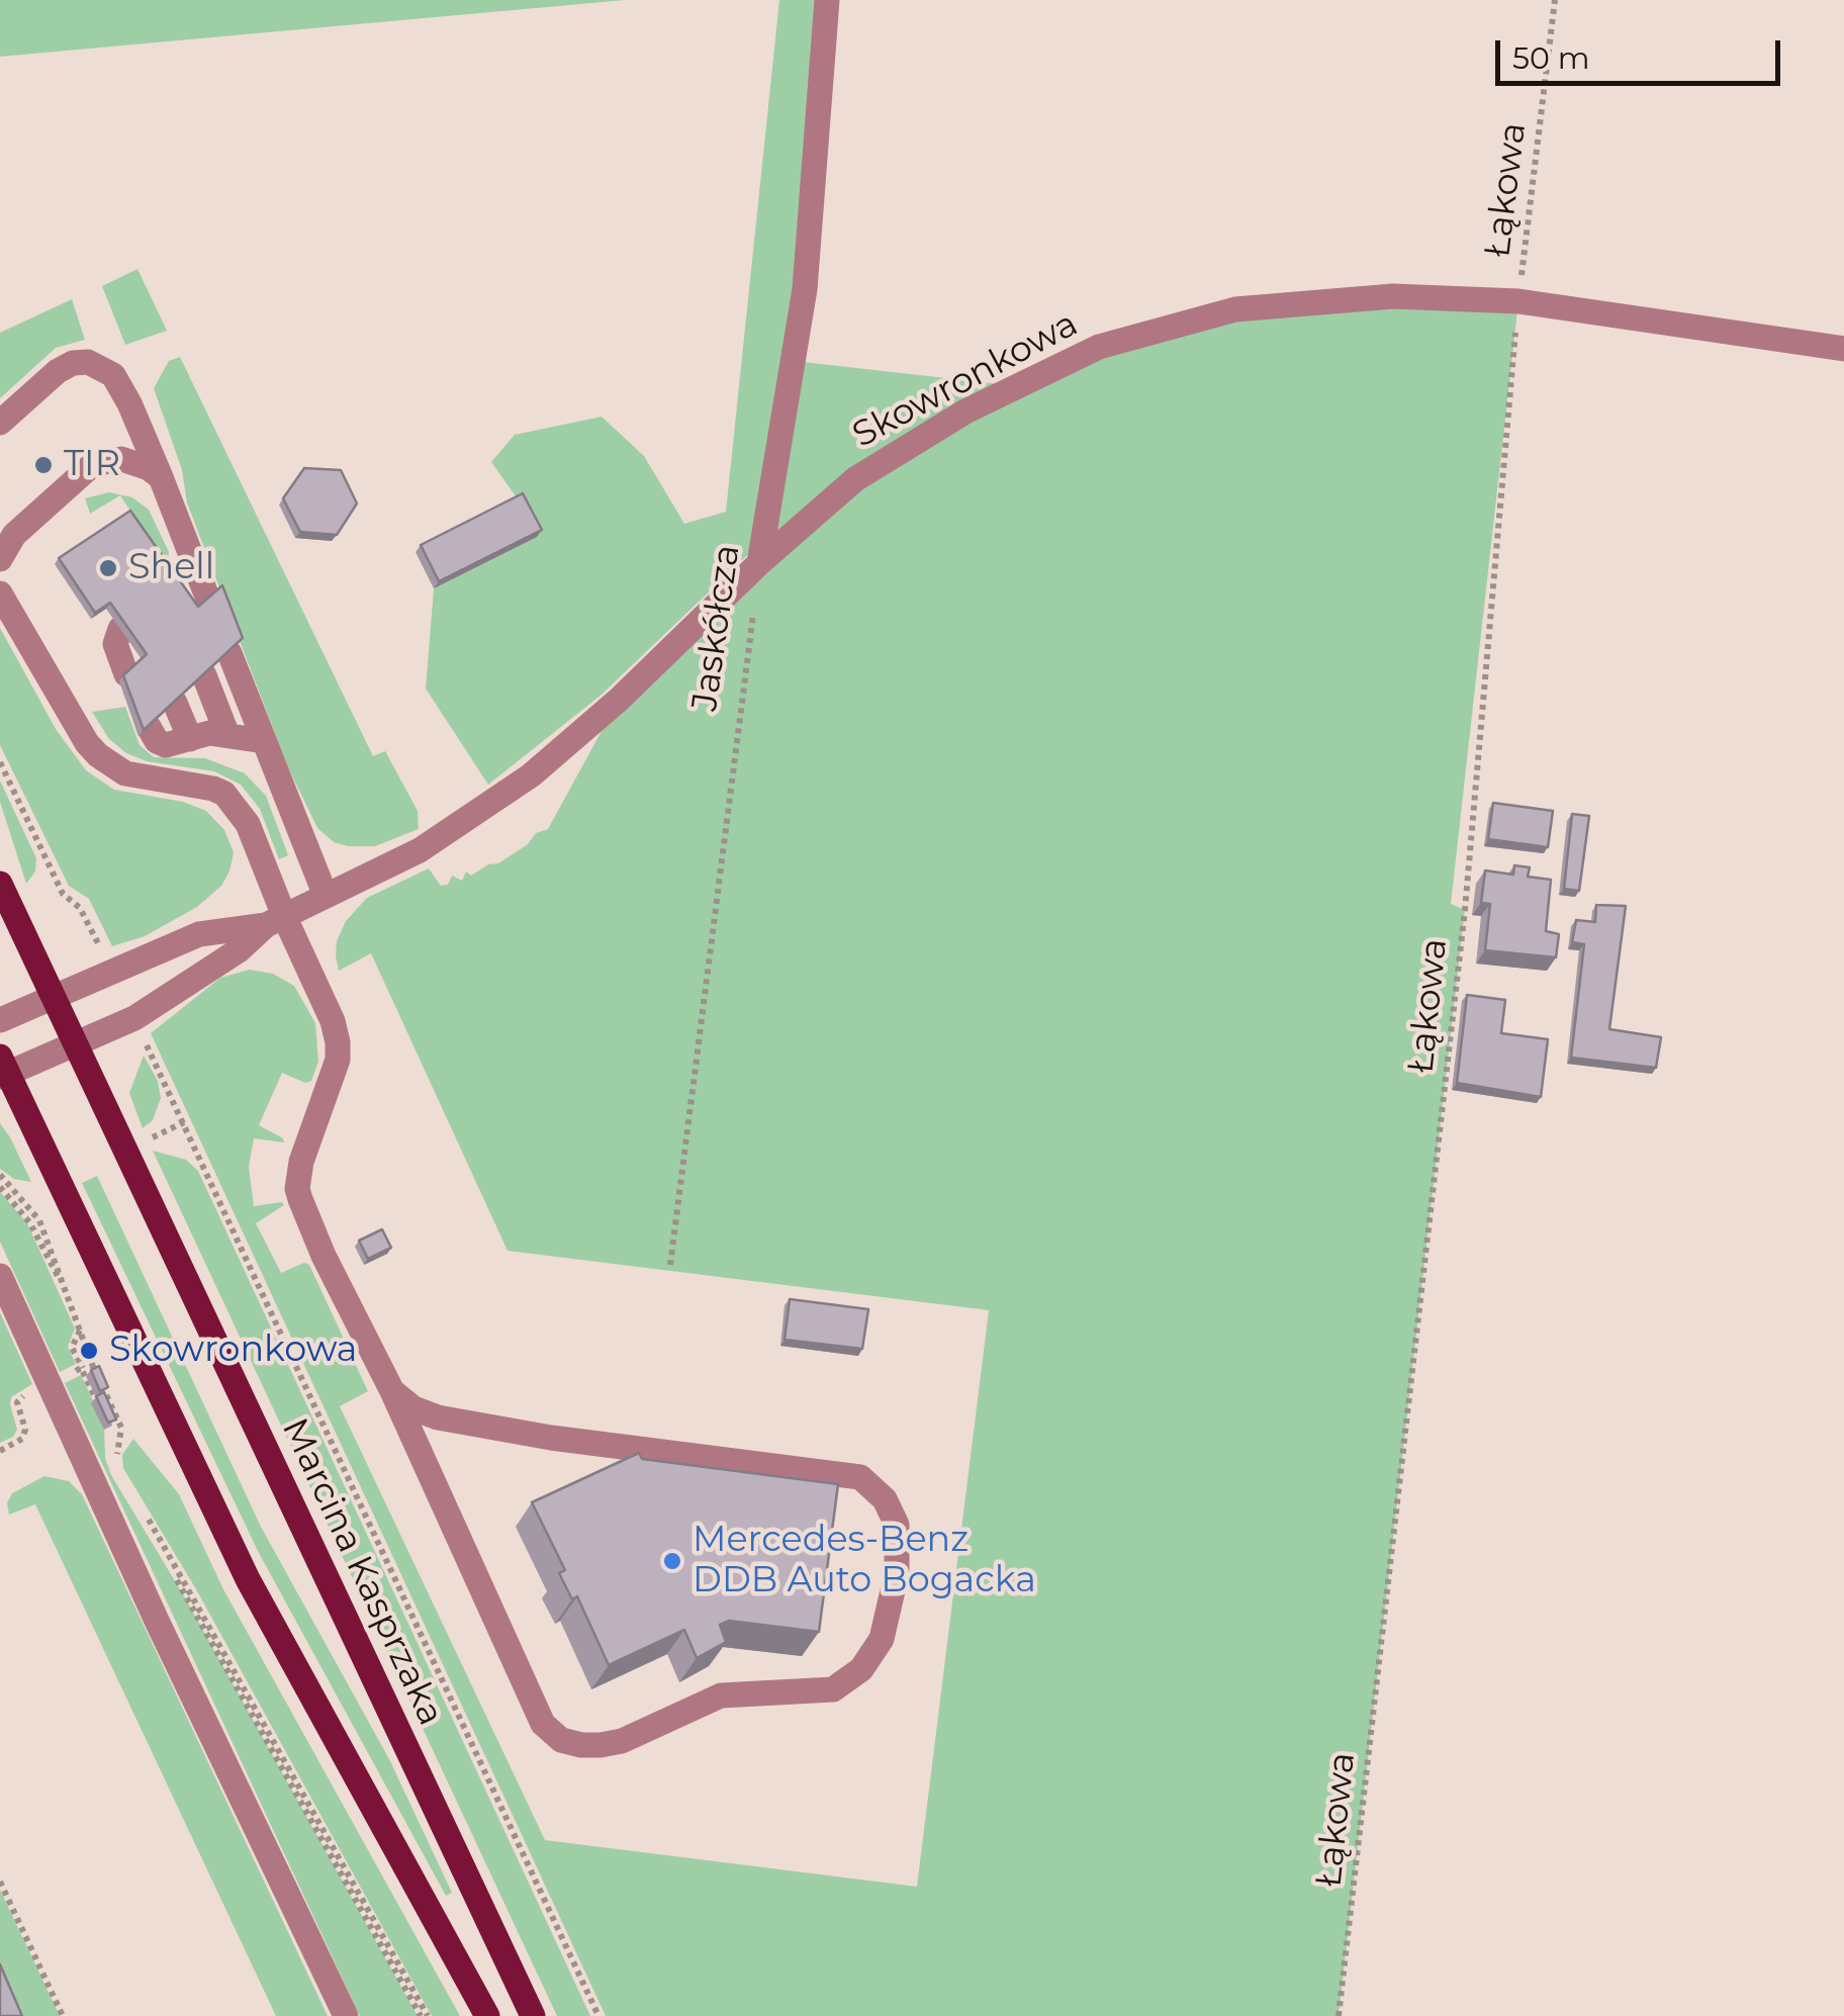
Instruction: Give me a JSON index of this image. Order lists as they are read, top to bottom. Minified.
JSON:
{"streets":{"main road":["Marcina Kasprzaka"],"street":["Skowronkowa","Jaskółcza"],"path":["Łąkowa"]},"crossings":[["Łąkowa","Skowronkowa"],["Skowronkowa","Jaskółcza"],["Skowronkowa","Marcina Kasprzaka"]],"places":["TIR","Shell","Skowronkowa","Mercedes-Benz DDB Auto Bogacka"],"scale_bar":"50 m"}
